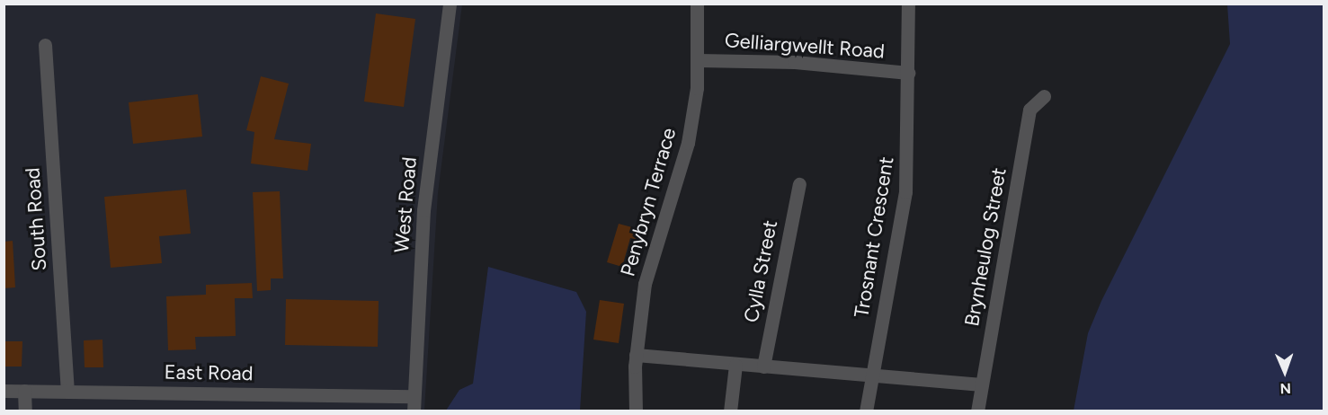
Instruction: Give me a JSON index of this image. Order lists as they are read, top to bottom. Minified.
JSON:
{"streets":{"street":["Gelliargwellt Road","Penybryn Terrace","West Road","South Road","Trosnant Crescent","Brynheulog Street","Cylla Street","East Road"]},"crossings":[["Gelliargwellt Road","Penybryn Terrace"],["Gelliargwellt Road","Trosnant Crescent"],["West Road","East Road"],["South Road","East Road"]],"north":"bottom"}
